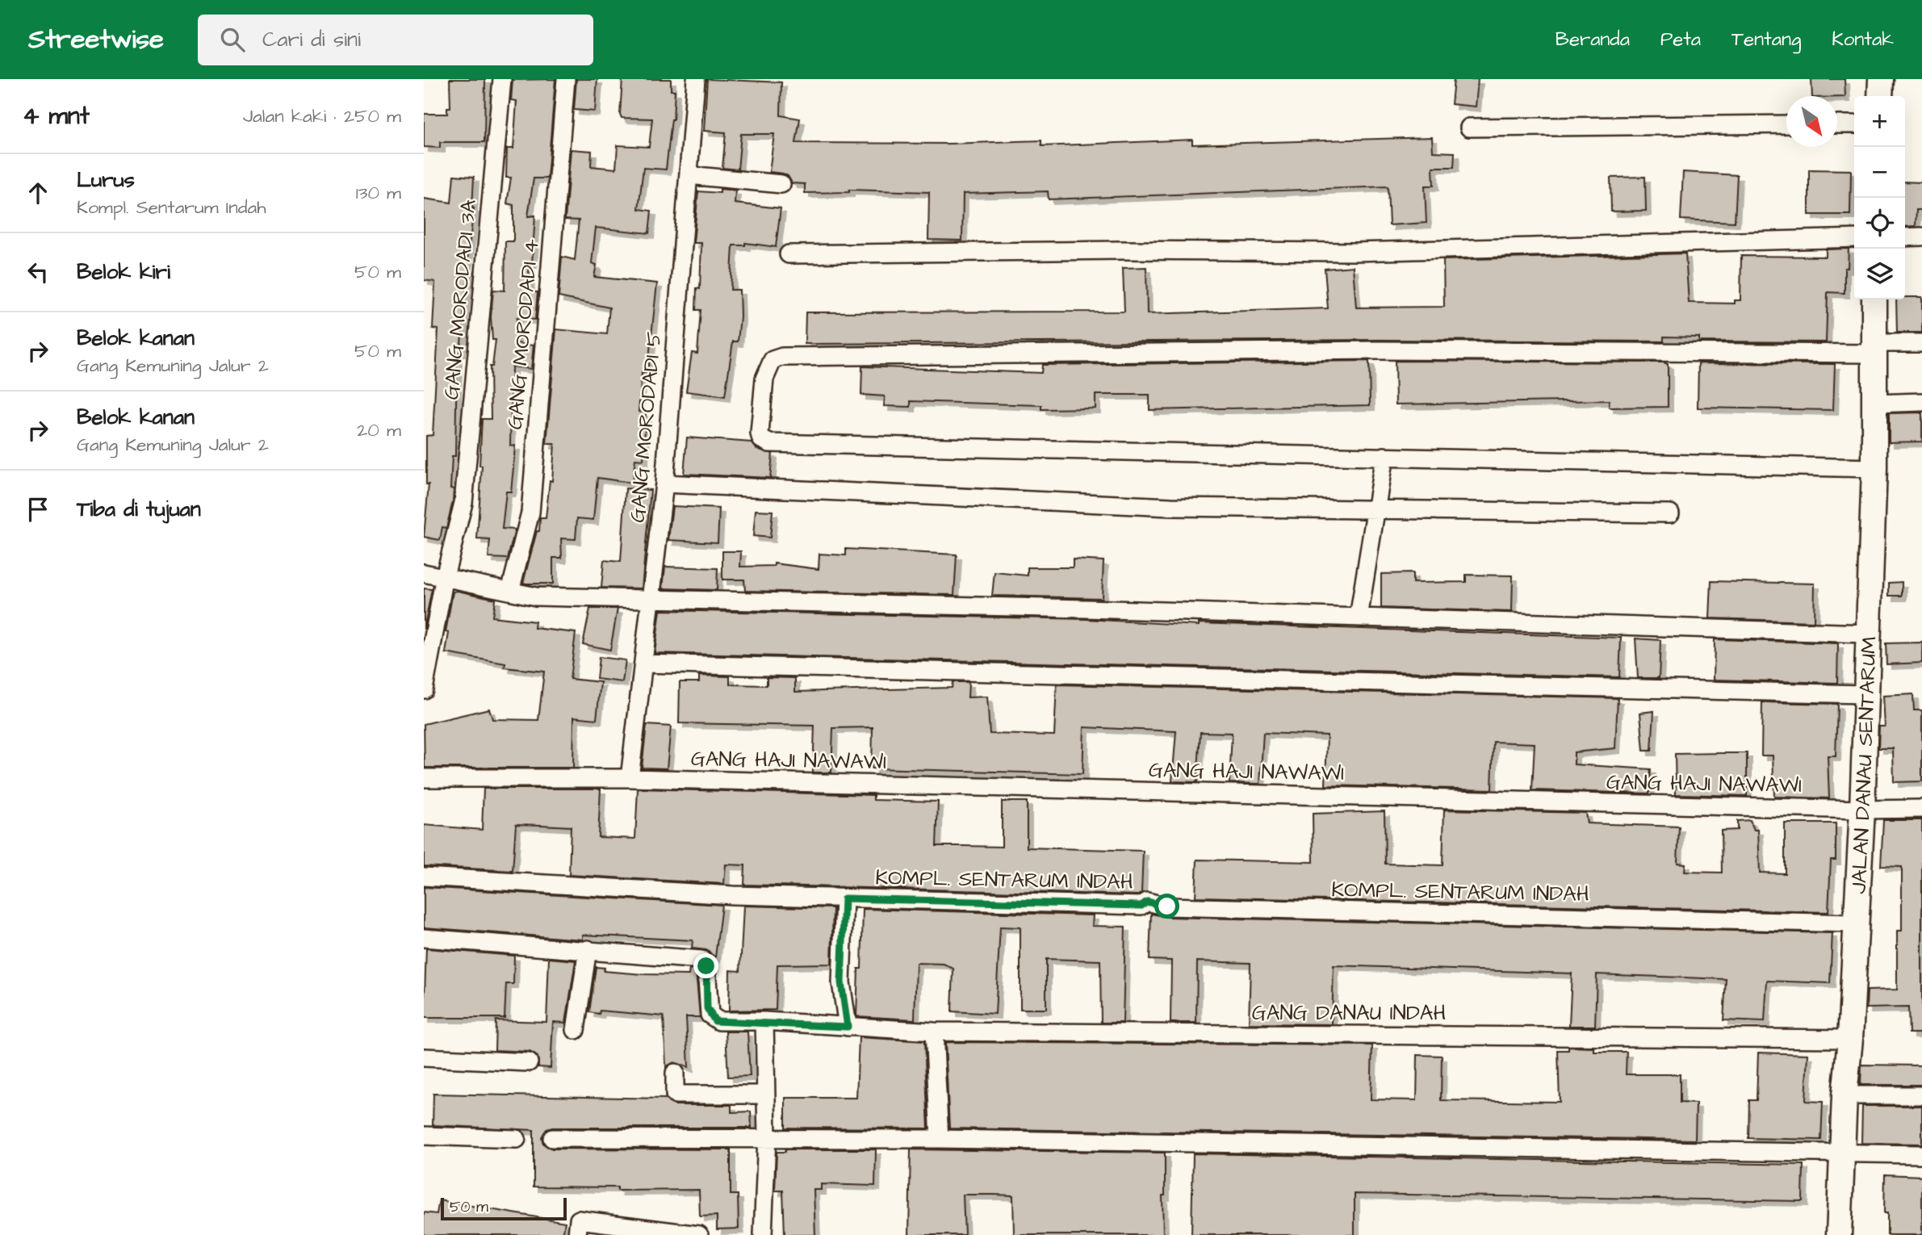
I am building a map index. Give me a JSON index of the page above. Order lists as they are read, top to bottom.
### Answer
{
  "streets": {
    "street": [
      "GANG MORODADI 3A",
      "GANG MORODADI 4",
      "GANG MORODADI 5",
      "GANG HAJI NAWAWI",
      "JALAN DANAU SENTARUM",
      "KOMPL. SENTARUM INDAH",
      "GANG DANAU INDAH"
    ]
  },
  "crossings": [
    ["GANG MORODADI 5", "GANG HAJI NAWAWI"],
    ["GANG HAJI NAWAWI", "JALAN DANAU SENTARUM"],
    ["JALAN DANAU SENTARUM", "KOMPL. SENTARUM INDAH"],
    ["JALAN DANAU SENTARUM", "GANG DANAU INDAH"]
  ],
  "scale_bar": "50 m",
  "north": "bottom right",
  "page": {
    "header": "Streetwise",
    "search": "Cari di sini",
    "nav": [
      "Beranda",
      "Peta",
      "Tentang",
      "Kontak"
    ],
    "heading": ["4 mnt", "Jalan kaki · 250 m"],
    "map_buttons": ["+", "−"],
    "list": [
      ["Lurus", "Kompl. Sentarum Indah", "130 m"],
      ["Belok kiri", "50 m"],
      ["Belok kanan", "Gang Kemuning Jalur 2", "50 m"],
      ["Belok kanan", "Gang Kemuning Jalur 2", "20 m"],
      "Tiba di tujuan"
    ],
    "scale": "50 m"
  }
}
